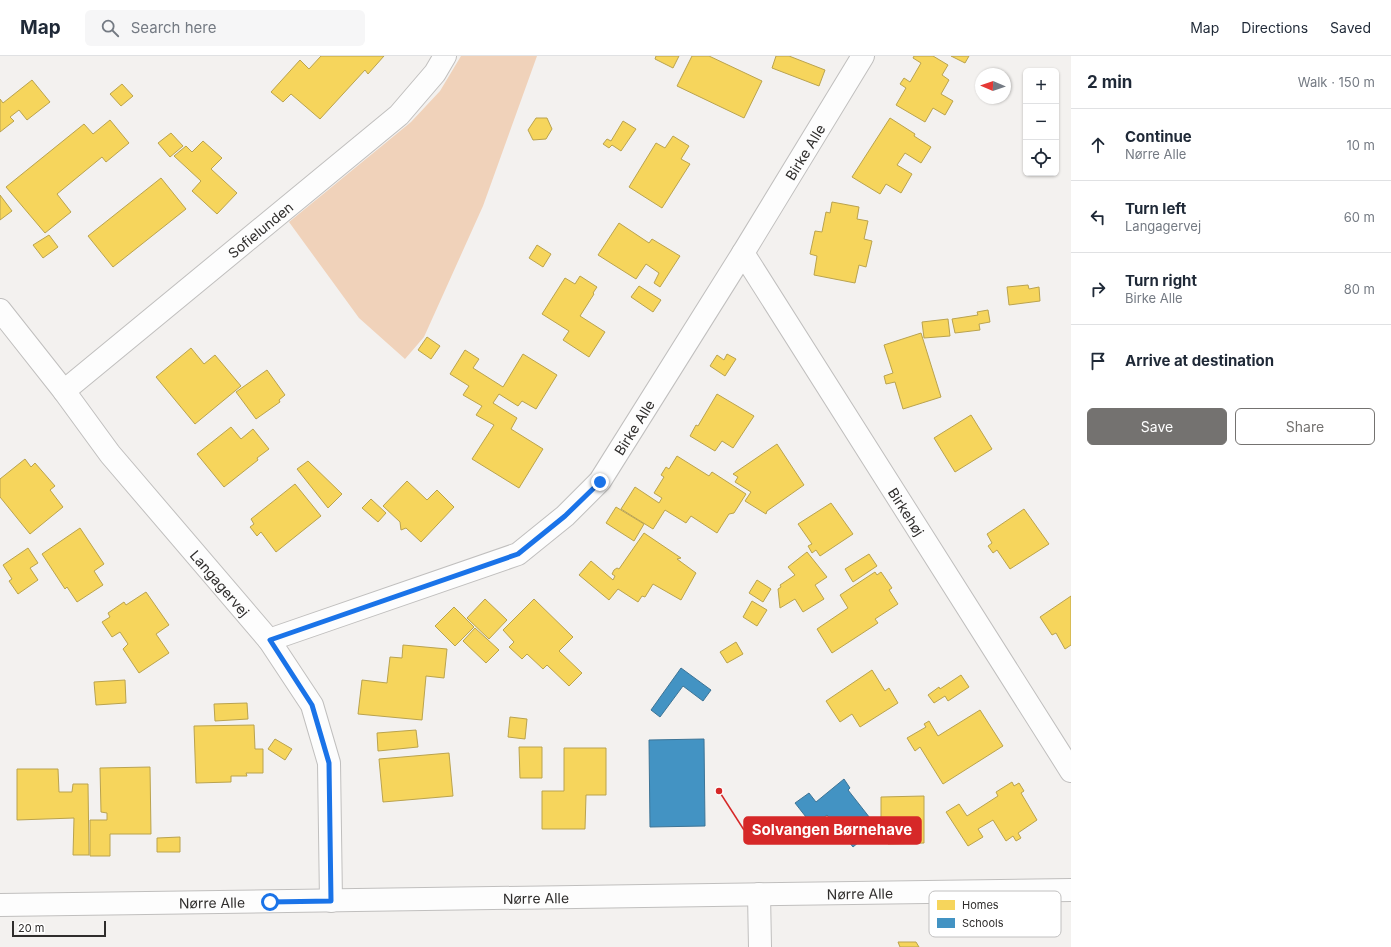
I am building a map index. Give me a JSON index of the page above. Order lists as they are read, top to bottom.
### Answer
{
  "streets": {
    "street": [
      "Birke Alle",
      "Sofielunden",
      "Birkehøj",
      "Langagervej",
      "Nørre Alle"
    ]
  },
  "crossings": [
    ["Birke Alle", "Birkehøj"],
    ["Birke Alle", "Langagervej"],
    ["Sofielunden", "Langagervej"],
    ["Langagervej", "Nørre Alle"]
  ],
  "places": ["Solvangen Børnehave"],
  "legend": ["Homes", "Schools"],
  "scale_bar": "20 m",
  "north": "left",
  "page": {
    "header": "Map",
    "search": "Search here",
    "nav": ["Map", "Directions", "Saved"],
    "heading": ["2 min", "Walk · 150 m"],
    "map_buttons": ["+", "−"],
    "list": [
      ["Continue", "Nørre Alle", "10 m"],
      ["Turn left", "Langagervej", "60 m"],
      ["Turn right", "Birke Alle", "80 m"],
      "Arrive at destination"
    ],
    "buttons": ["Save", "Share"],
    "scale": "20 m"
  }
}
